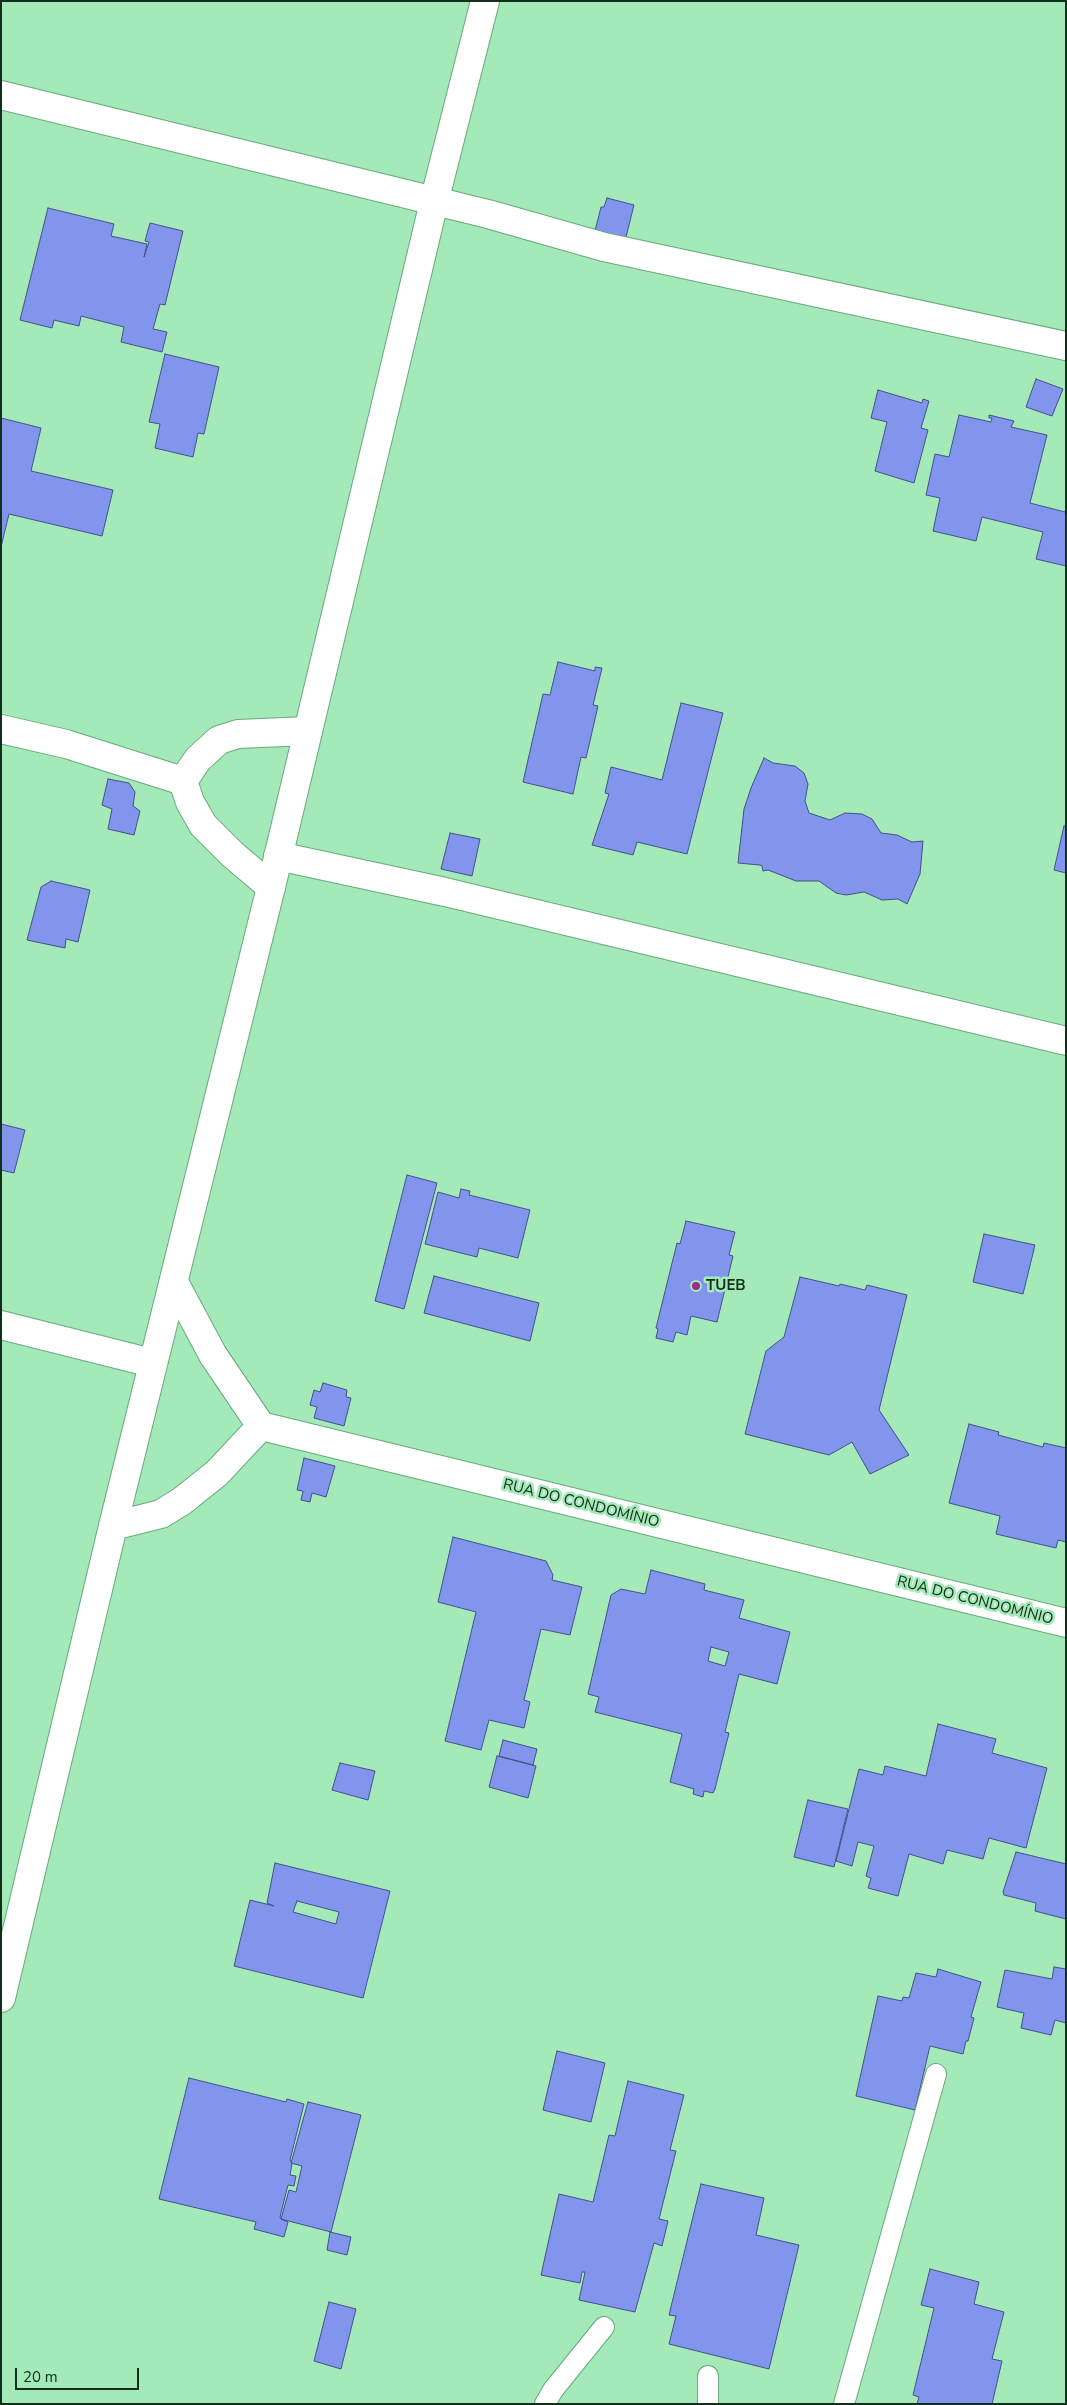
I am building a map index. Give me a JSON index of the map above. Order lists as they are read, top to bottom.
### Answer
{
  "streets": {
    "street": ["RUA DO CONDOMÍNIO"]
  },
  "places": ["TUEB"],
  "scale_bar": "20 m"
}
